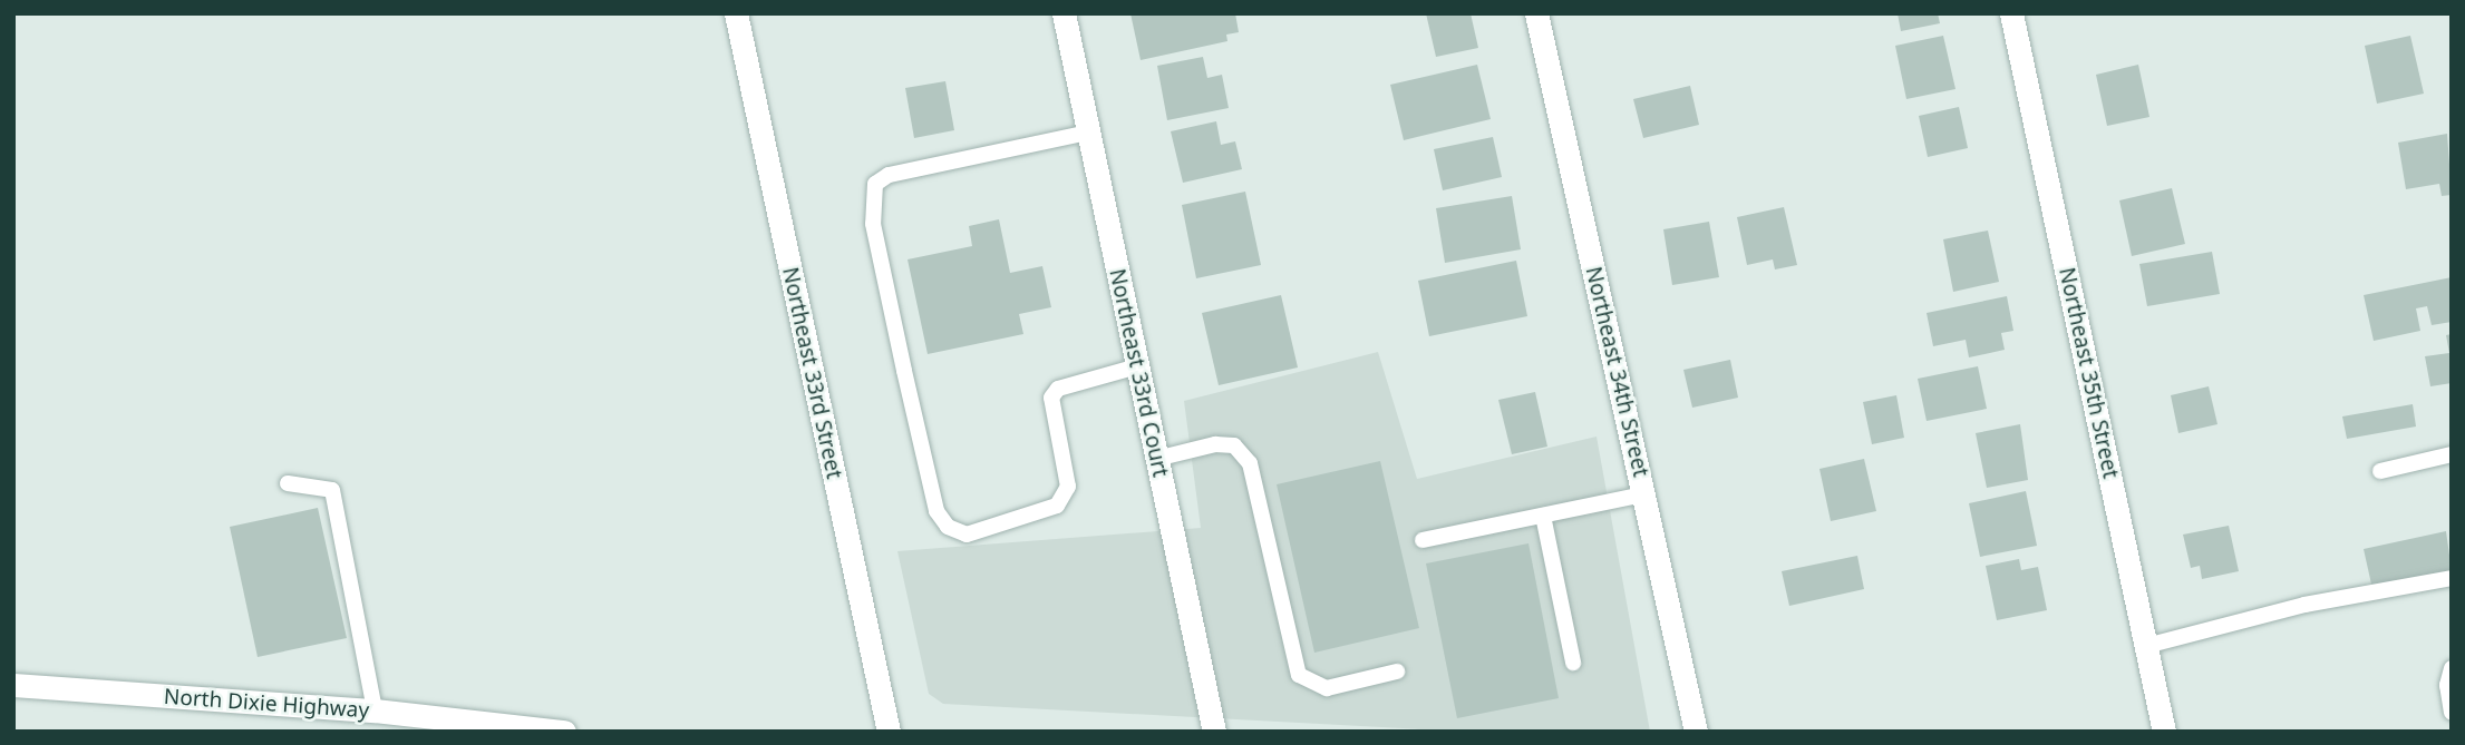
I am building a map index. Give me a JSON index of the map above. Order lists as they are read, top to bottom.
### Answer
{
  "streets": {
    "street": [
      "Northeast 34th Street",
      "Northeast 33rd Street",
      "Northeast 33rd Court",
      "Northeast 35th Street",
      "North Dixie Highway"
    ]
  }
}
